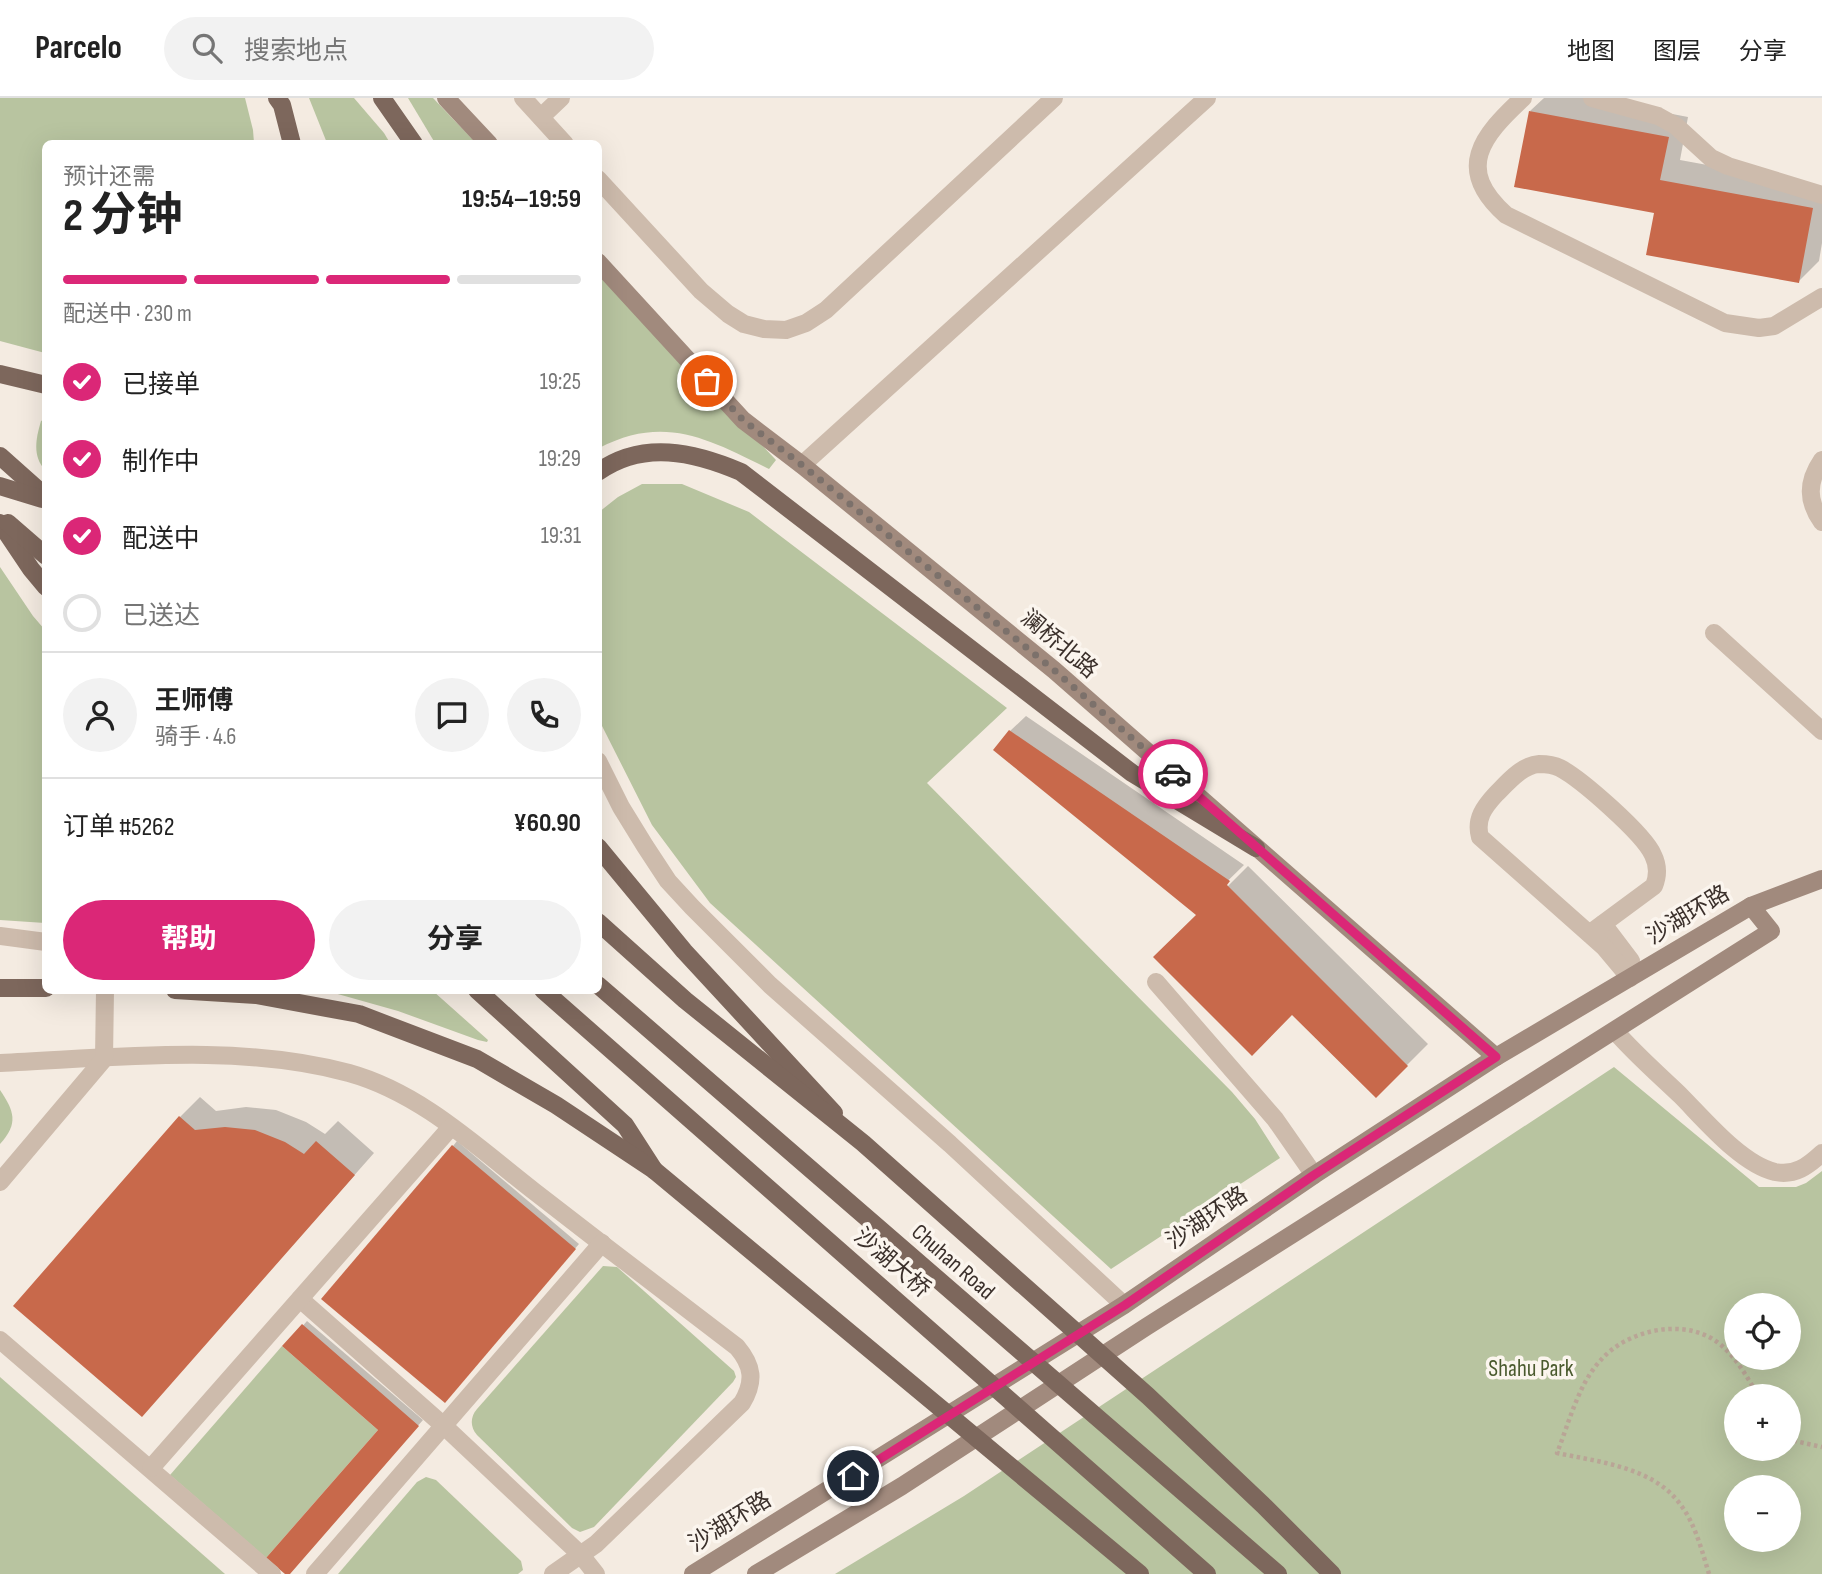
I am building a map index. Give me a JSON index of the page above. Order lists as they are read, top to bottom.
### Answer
{
  "streets": {
    "main road": ["Chuhan Road", "沙湖大桥"],
    "street": ["澜桥北路", "沙湖环路"]
  },
  "crossings": [
    ["澜桥北路", "沙湖环路"]
  ],
  "parks": ["Shahu Park"],
  "page": {
    "header": "Parcelo",
    "search": "搜索地点",
    "nav": ["地图", "图层", "分享"],
    "heading": ["2 分钟", "预计还需", "19:54–19:59"],
    "panel": [
      "王师傅",
      "骑手 · 4.6",
      "订单 #5262",
      "¥60.90"
    ],
    "bar": "配送中 · 230 m",
    "list": [
      ["已接单", "19:25"],
      ["制作中", "19:29"],
      ["配送中", "19:31"],
      "已送达"
    ],
    "buttons": ["帮助", "分享"],
    "map_buttons": ["+", "−"]
  }
}
